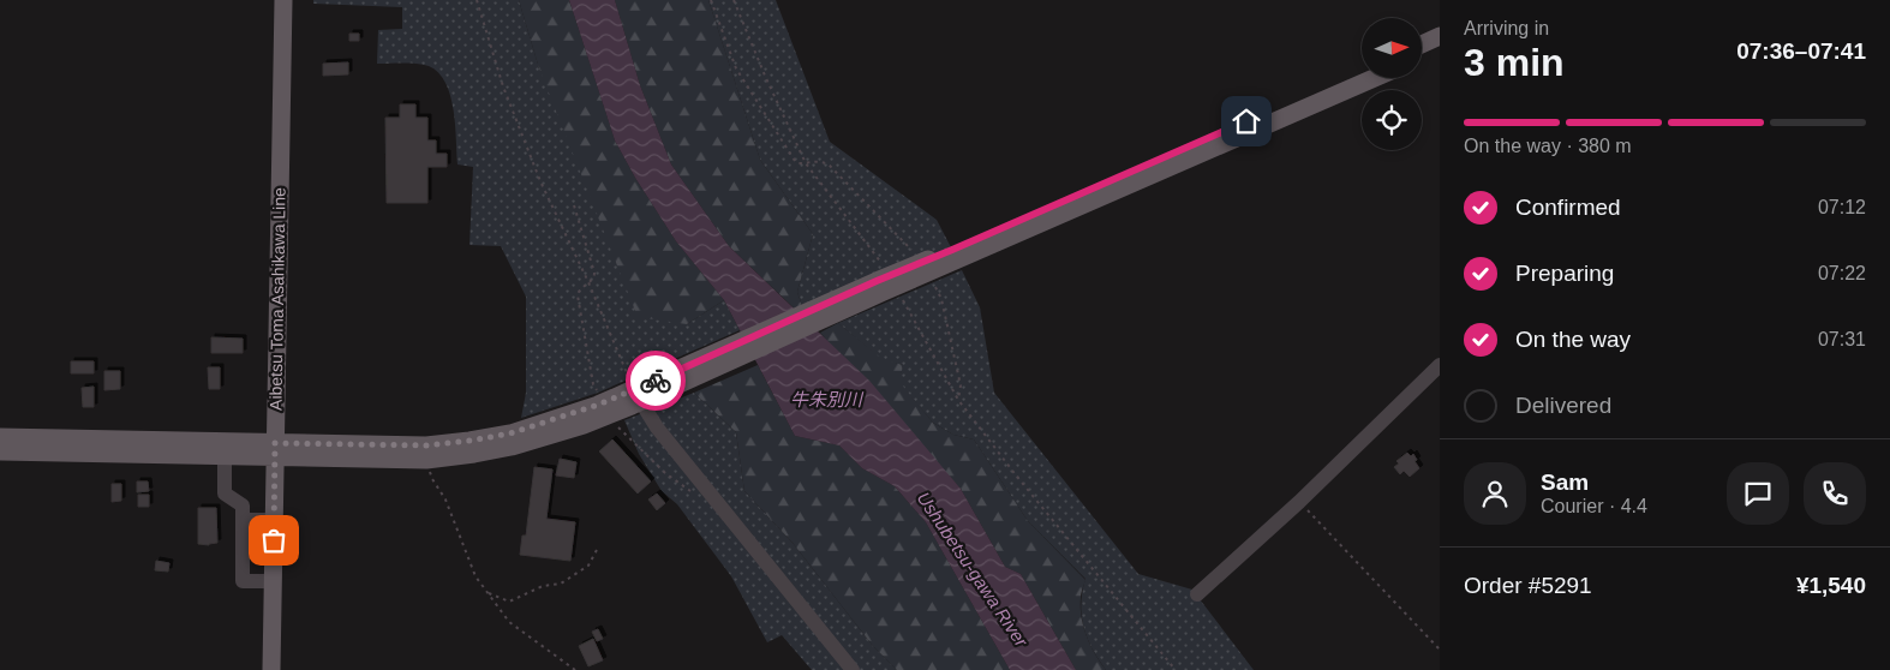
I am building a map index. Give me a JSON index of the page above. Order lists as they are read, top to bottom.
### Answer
{
  "streets": {
    "main road": ["Aibetsu Toma Asahikawa Line"]
  },
  "water": ["牛朱別川", "Ushubetsu-gawa River"],
  "north": "right",
  "page": {
    "heading": ["3 min", "Arriving in", "07:36–07:41"],
    "panel": [
      "Sam",
      "Courier · 4.4",
      "Order #5291",
      "¥1,540"
    ],
    "bar": "On the way · 380 m",
    "list": [
      ["Confirmed", "07:12"],
      ["Preparing", "07:22"],
      ["On the way", "07:31"],
      "Delivered"
    ]
  }
}
